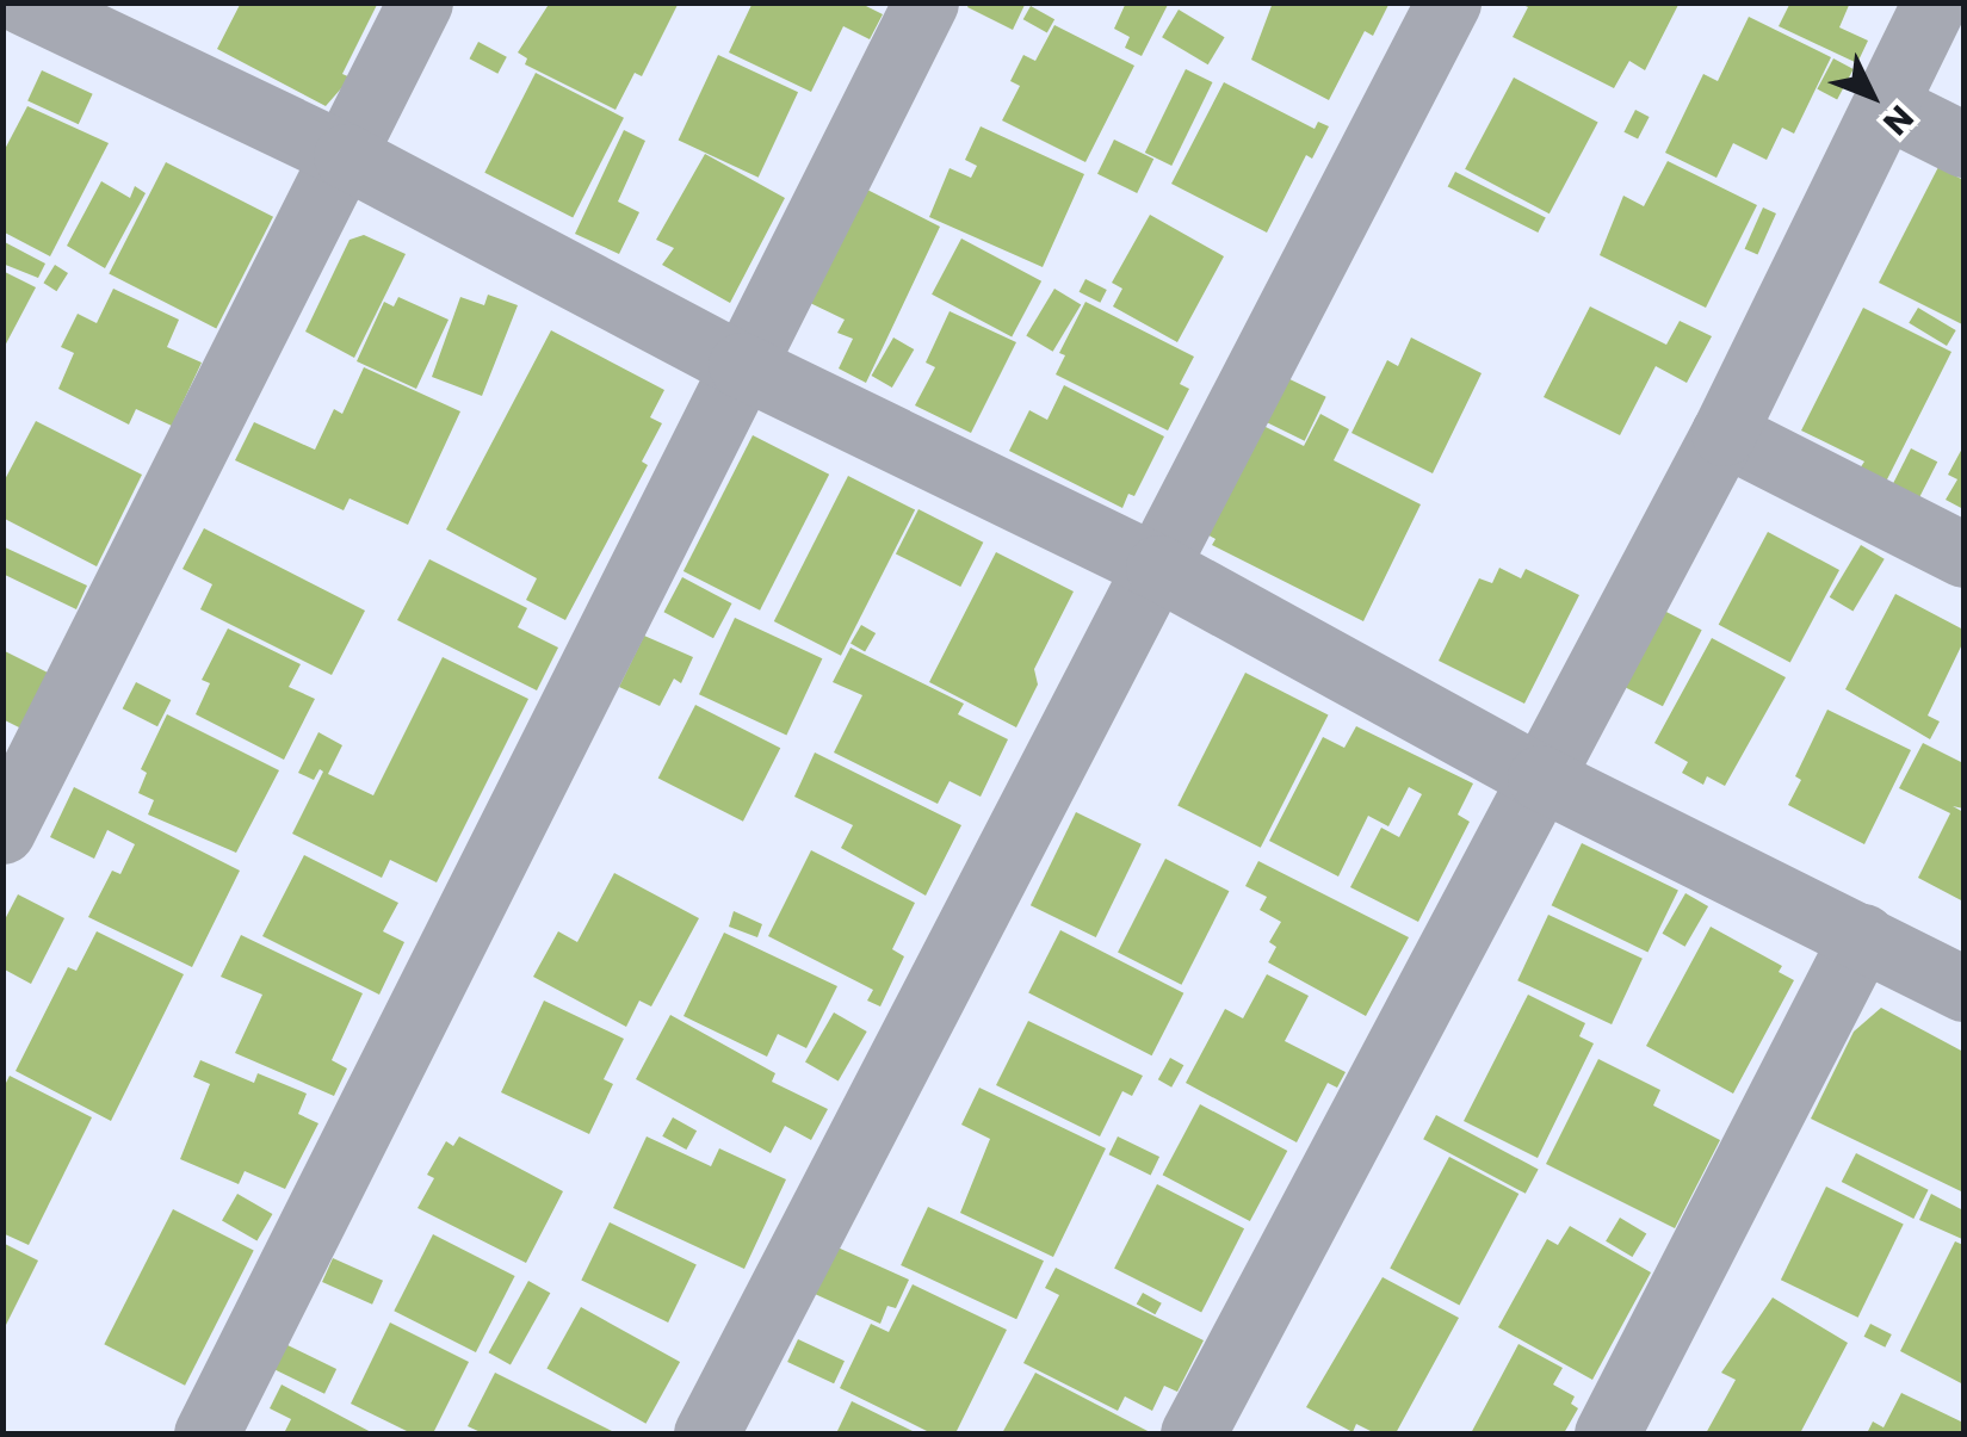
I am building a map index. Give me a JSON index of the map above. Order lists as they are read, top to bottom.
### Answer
{
  "north": "bottom right"
}
